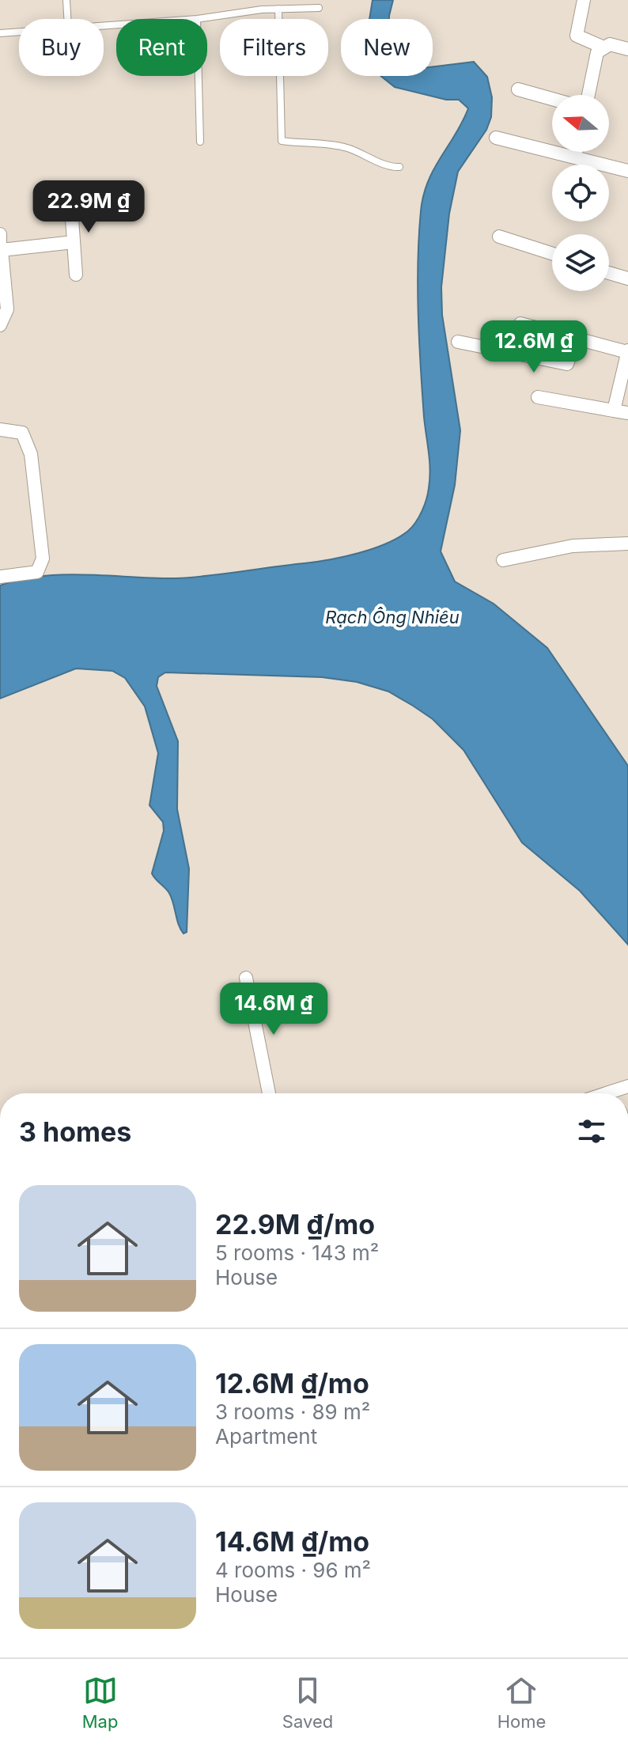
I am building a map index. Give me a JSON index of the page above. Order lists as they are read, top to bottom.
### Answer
{
  "water": ["Rạch Ông Nhiêu"],
  "north": "left",
  "page": {
    "chip": [
      "Buy",
      "Rent",
      "Filters",
      "New"
    ],
    "price": ["22.9M ₫", "12.6M ₫", "14.6M ₫"],
    "heading": "3 homes",
    "list": [
      {
        "name": "22.9M ₫/mo",
        "note": "5 rooms · 143 m² · House"
      },
      {
        "name": "12.6M ₫/mo",
        "note": "3 rooms · 89 m² · Apartment"
      },
      {
        "name": "14.6M ₫/mo",
        "note": "4 rooms · 96 m² · House"
      }
    ],
    "tabs": ["Map", "Saved", "Home"]
  }
}
